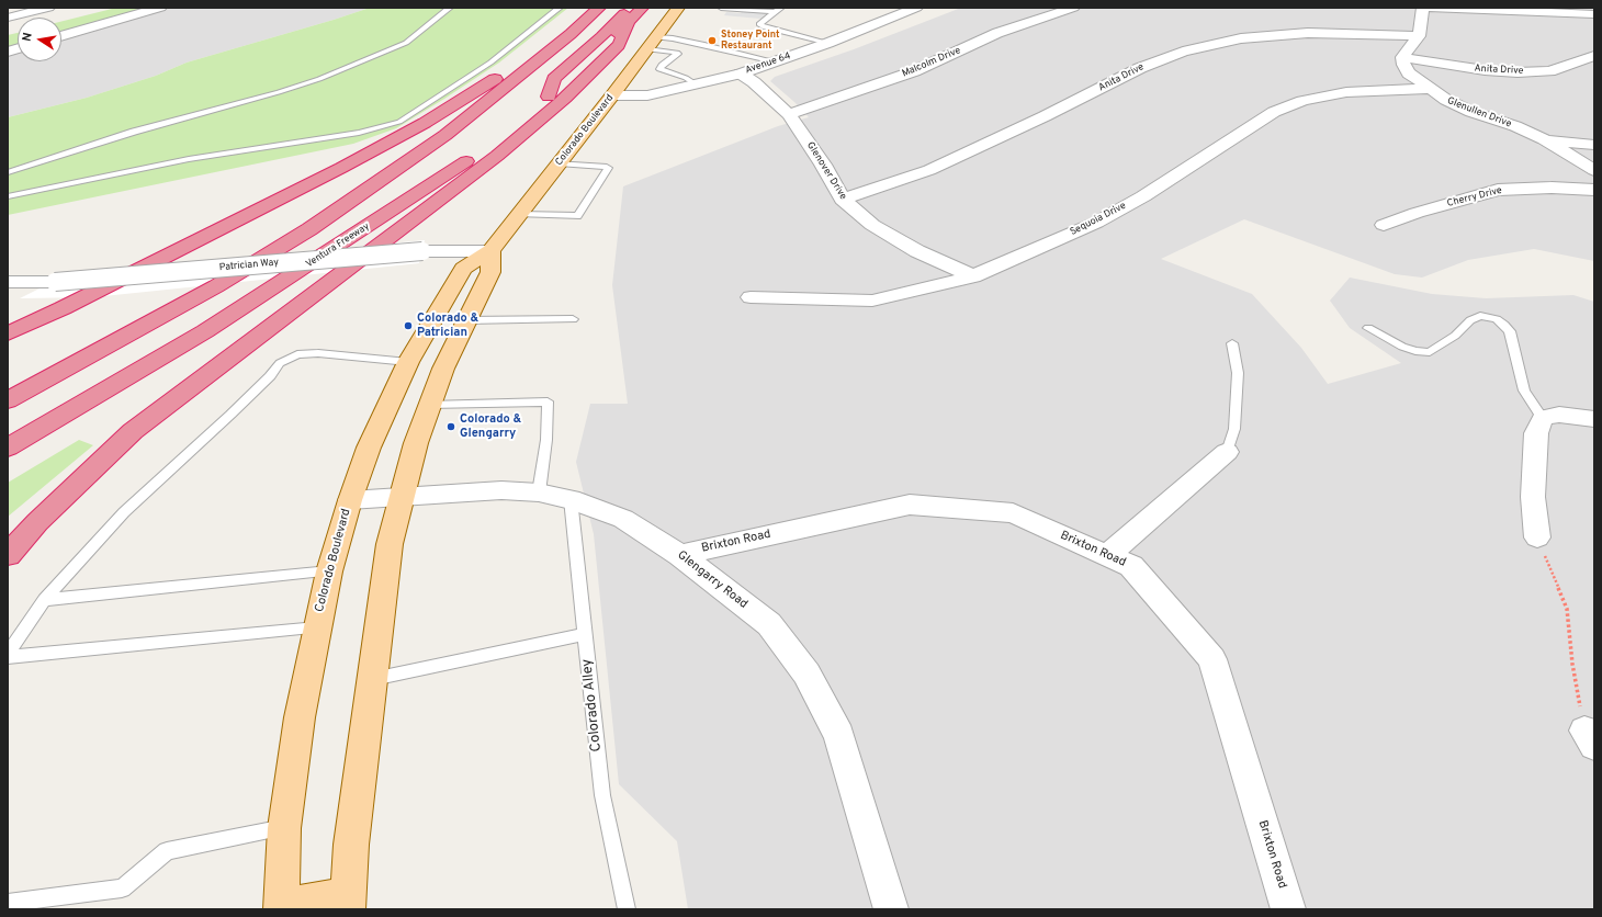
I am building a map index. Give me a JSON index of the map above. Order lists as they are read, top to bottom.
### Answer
{
  "streets": {
    "highway": ["Ventura Freeway"],
    "main road": ["Colorado Boulevard"],
    "street": [
      "Malcolm Drive",
      "Avenue 64",
      "Anita Drive",
      "Glenullen Drive",
      "Glenover Drive",
      "Cherry Drive",
      "Sequoia Drive",
      "Patrician Way",
      "Brixton Road",
      "Glengarry Road"
    ],
    "lane": ["Colorado Alley"]
  },
  "crossings": [
    ["Malcolm Drive", "Glenover Drive"],
    ["Avenue 64", "Colorado Boulevard"],
    ["Avenue 64", "Glenover Drive"],
    ["Anita Drive", "Glenullen Drive"],
    ["Anita Drive", "Glenover Drive"],
    ["Glenullen Drive", "Sequoia Drive"],
    ["Colorado Boulevard", "Patrician Way"],
    ["Colorado Boulevard", "Glengarry Road"],
    ["Glenover Drive", "Sequoia Drive"],
    ["Brixton Road", "Glengarry Road"],
    ["Glengarry Road", "Colorado Alley"]
  ],
  "places": ["Stoney Point Restaurant", "Colorado & Patrician", "Colorado & Glengarry"],
  "north": "left"
}
